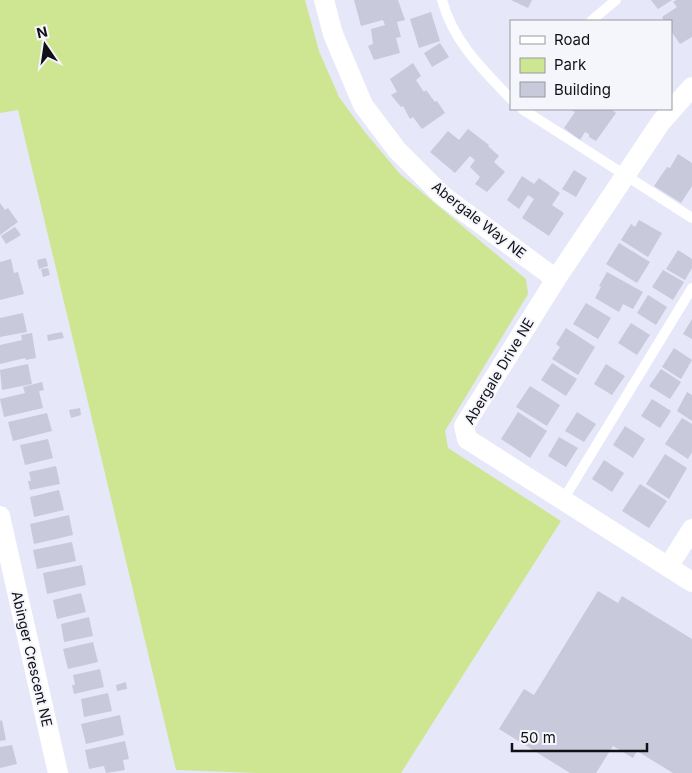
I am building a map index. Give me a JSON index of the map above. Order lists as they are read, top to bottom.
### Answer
{
  "streets": {
    "street": ["Abergale Way NE", "Abergale Drive NE", "Abinger Crescent NE"]
  },
  "crossings": [
    ["Abergale Way NE", "Abergale Drive NE"]
  ],
  "legend": ["Road", "Park", "Building"],
  "scale_bar": "50 m",
  "north": "top"
}
